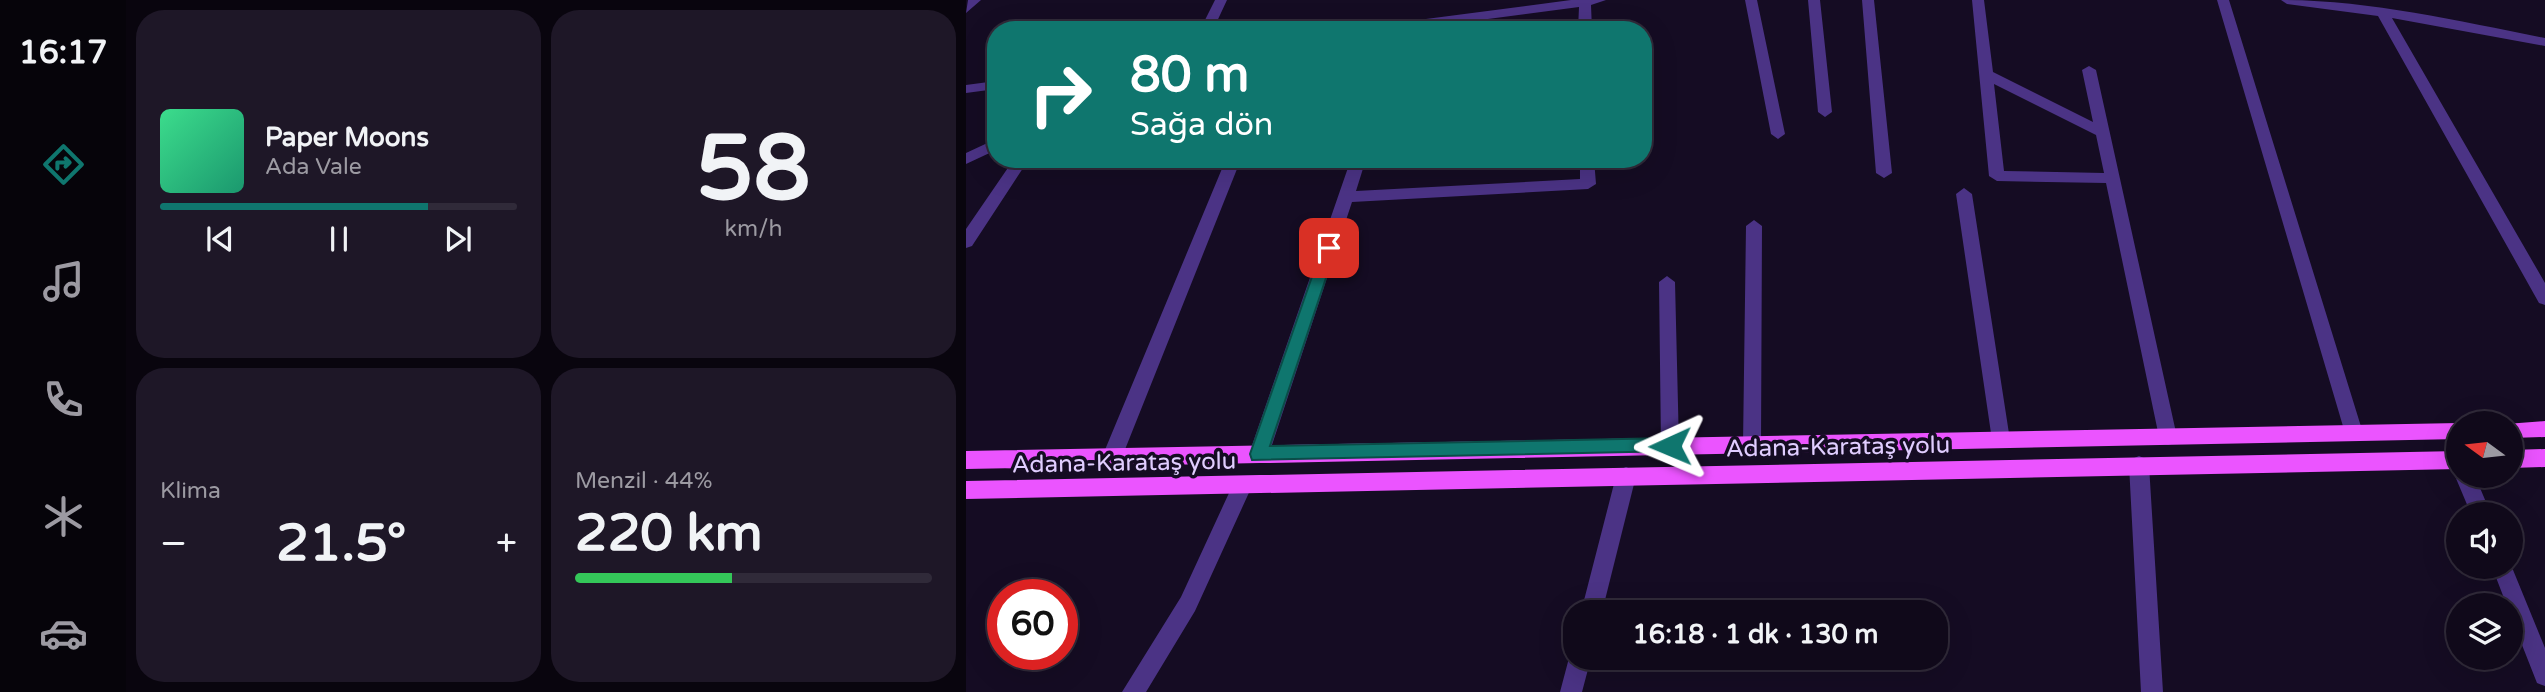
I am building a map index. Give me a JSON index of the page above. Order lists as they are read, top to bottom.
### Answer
{
  "streets": {
    "main road": ["Adana-Karataş yolu"]
  },
  "north": "left",
  "page": {
    "tabs": "16:17",
    "tile": [
      ["58", "km/h"],
      "Klima",
      ["Menzil · 44%", "220 km"]
    ],
    "turn": ["80 m", "Sağa dön"],
    "song": ["Paper Moons", "Ada Vale"],
    "heat": ["−", "21.5°", "+"],
    "limit": "60",
    "trip": "16:18 · 1 dk · 130 m"
  }
}
